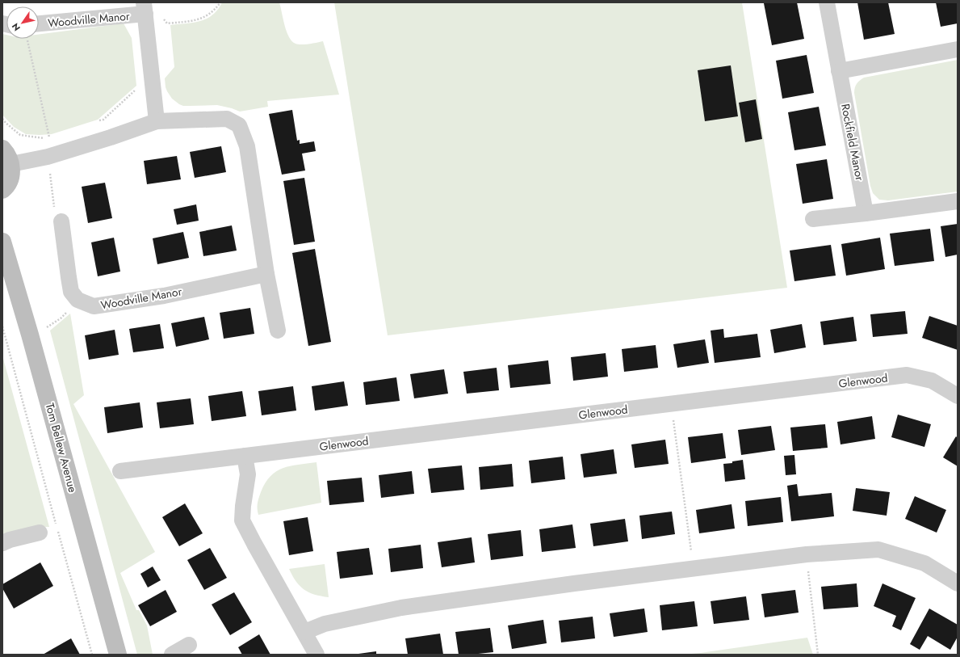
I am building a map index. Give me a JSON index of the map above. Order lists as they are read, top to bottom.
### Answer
{
  "streets": {
    "street": [
      "Woodville Manor",
      "Rockfield Manor",
      "Glenwood",
      "Tom Bellew Avenue"
    ]
  },
  "north": "bottom left"
}
